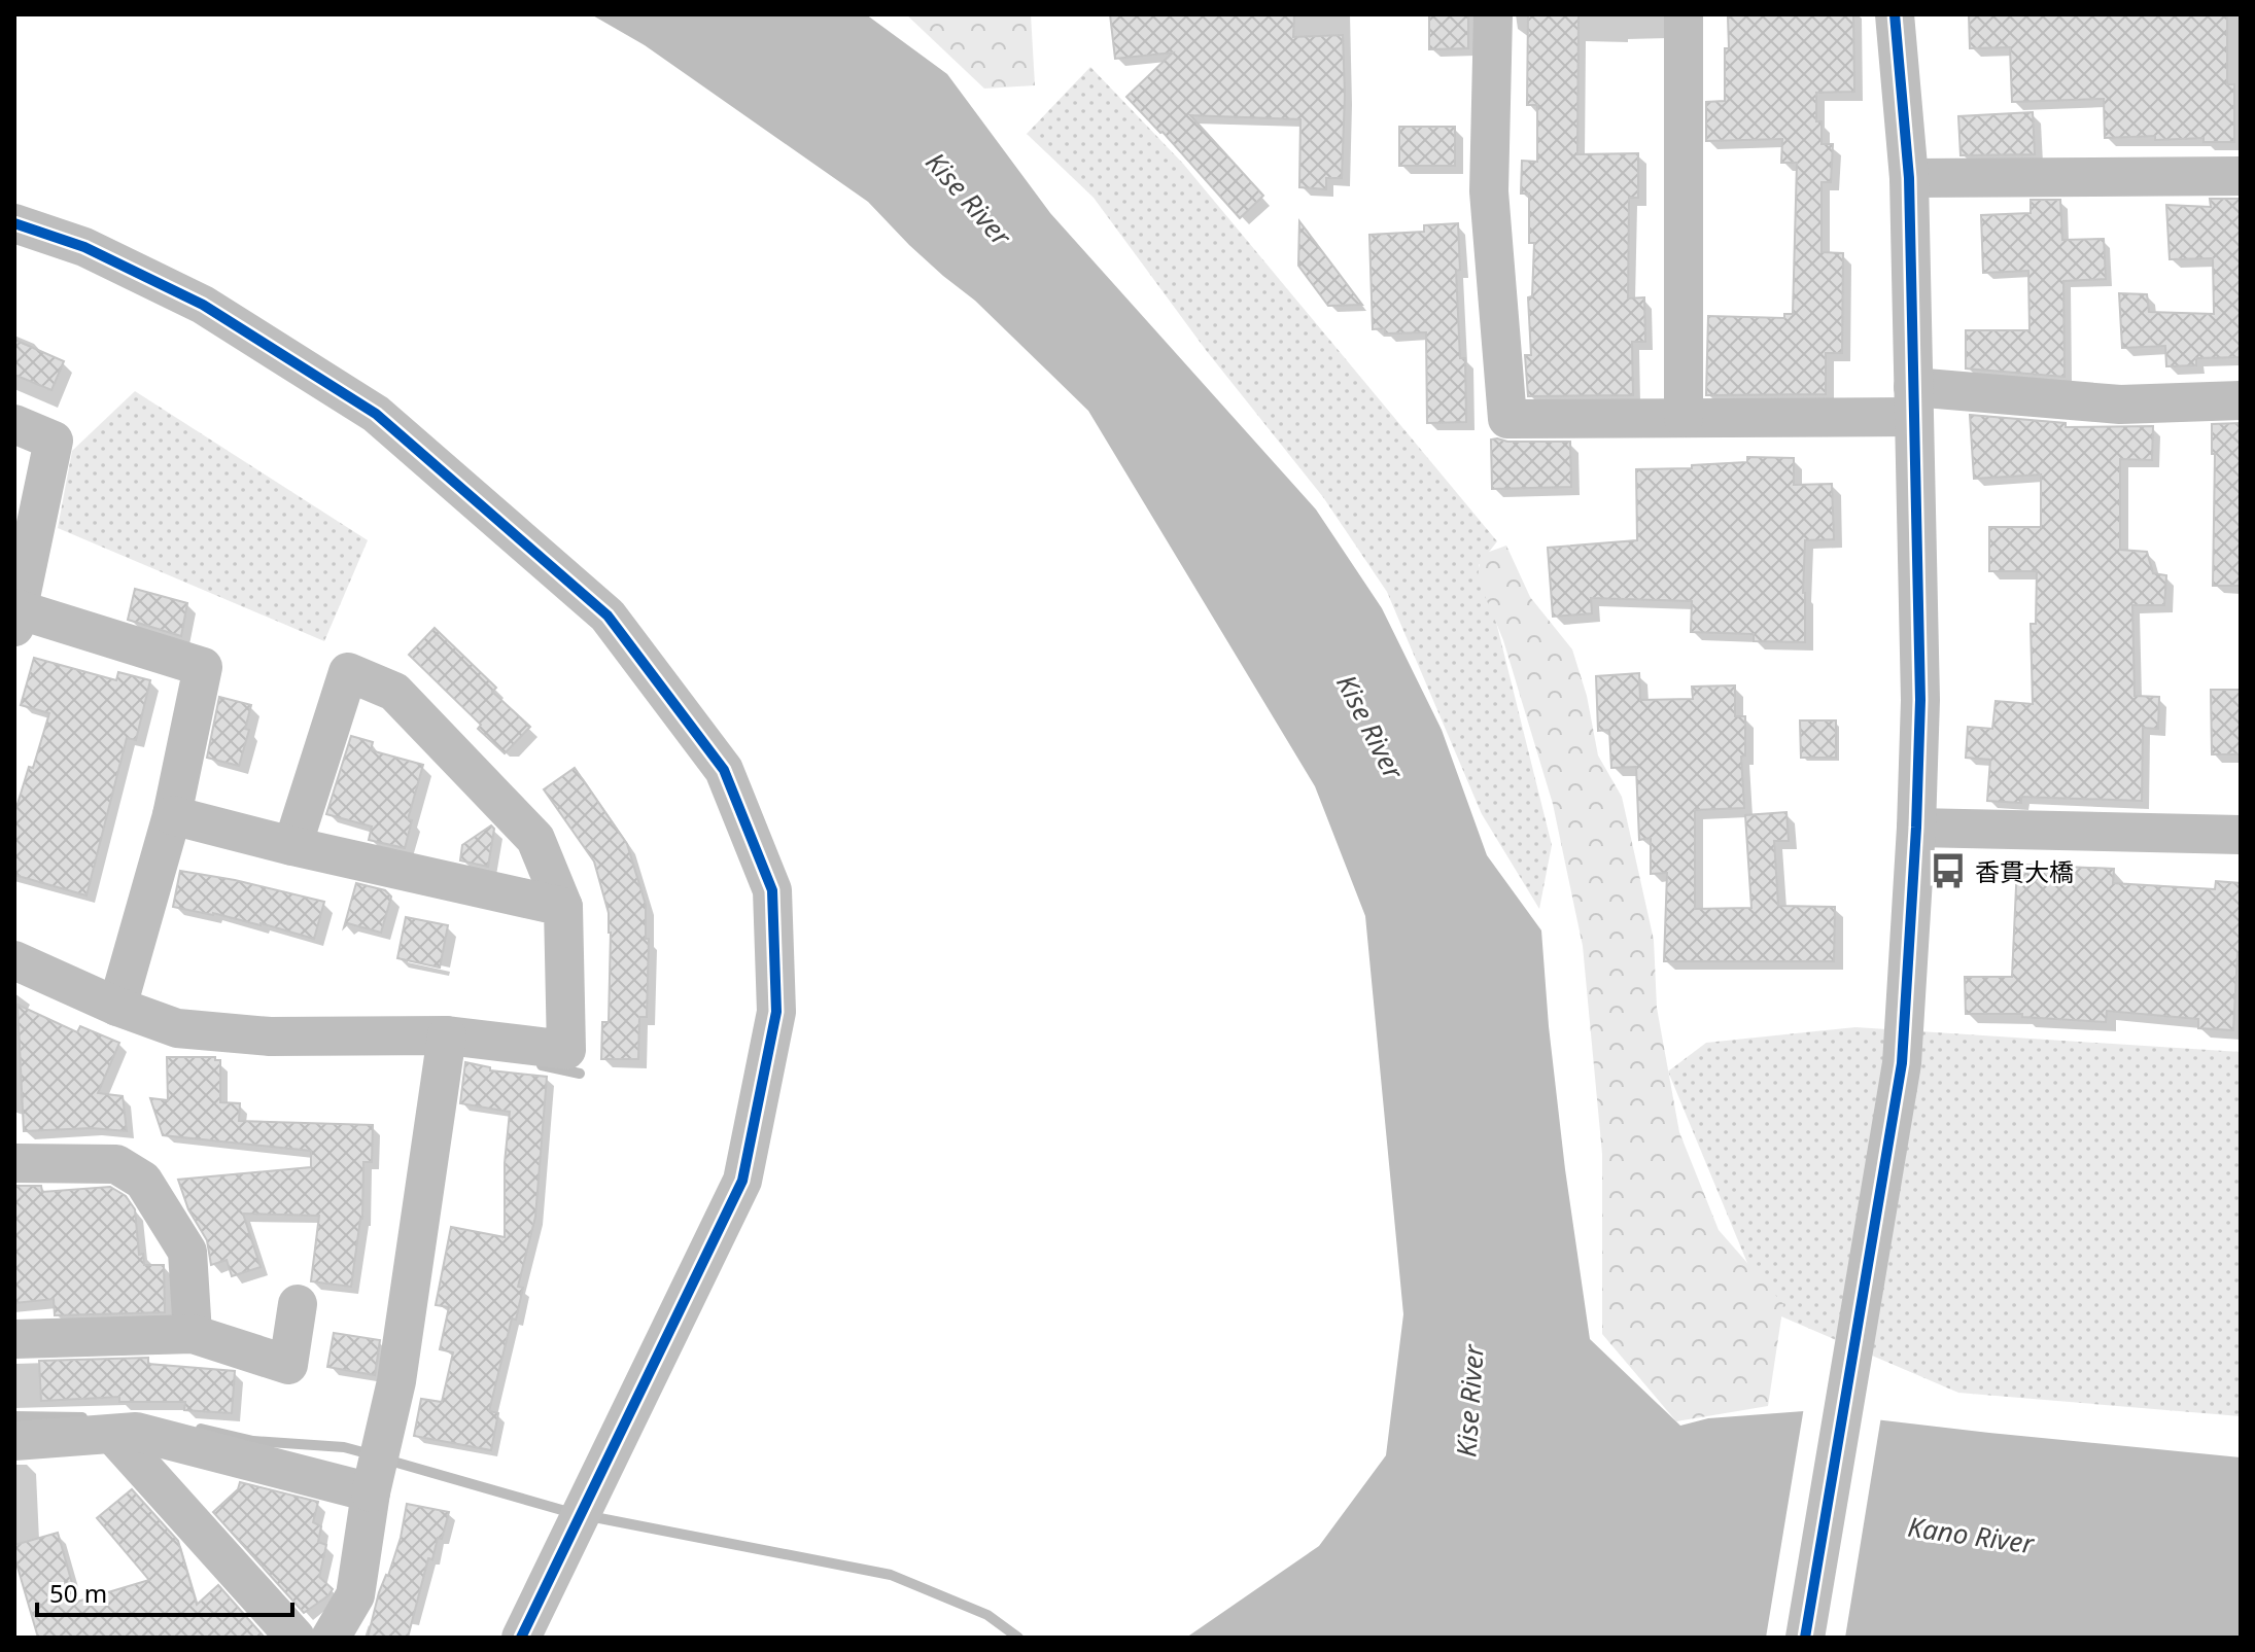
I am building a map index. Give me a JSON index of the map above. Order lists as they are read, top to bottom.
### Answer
{
  "water": ["Kise River", "Kano River"],
  "places": {
    "bus stop": ["香貫大橋"]
  },
  "scale_bar": "50 m"
}
